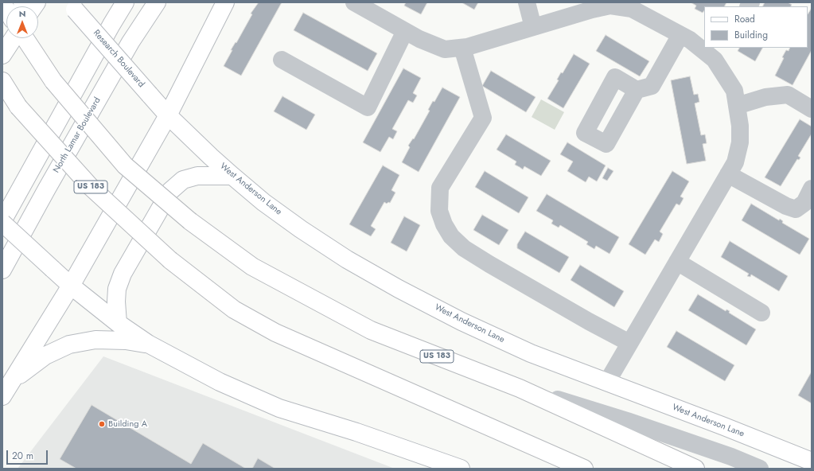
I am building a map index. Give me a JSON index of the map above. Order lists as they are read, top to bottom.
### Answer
{
  "streets": {
    "main road": [
      "Research Boulevard",
      "North Lamar Boulevard",
      "US 183",
      "West Anderson Lane"
    ]
  },
  "crossings": [
    ["Research Boulevard", "West Anderson Lane"]
  ],
  "places": ["Building A"],
  "legend": ["Road", "Building"],
  "scale_bar": "20 m",
  "north": "top"
}
